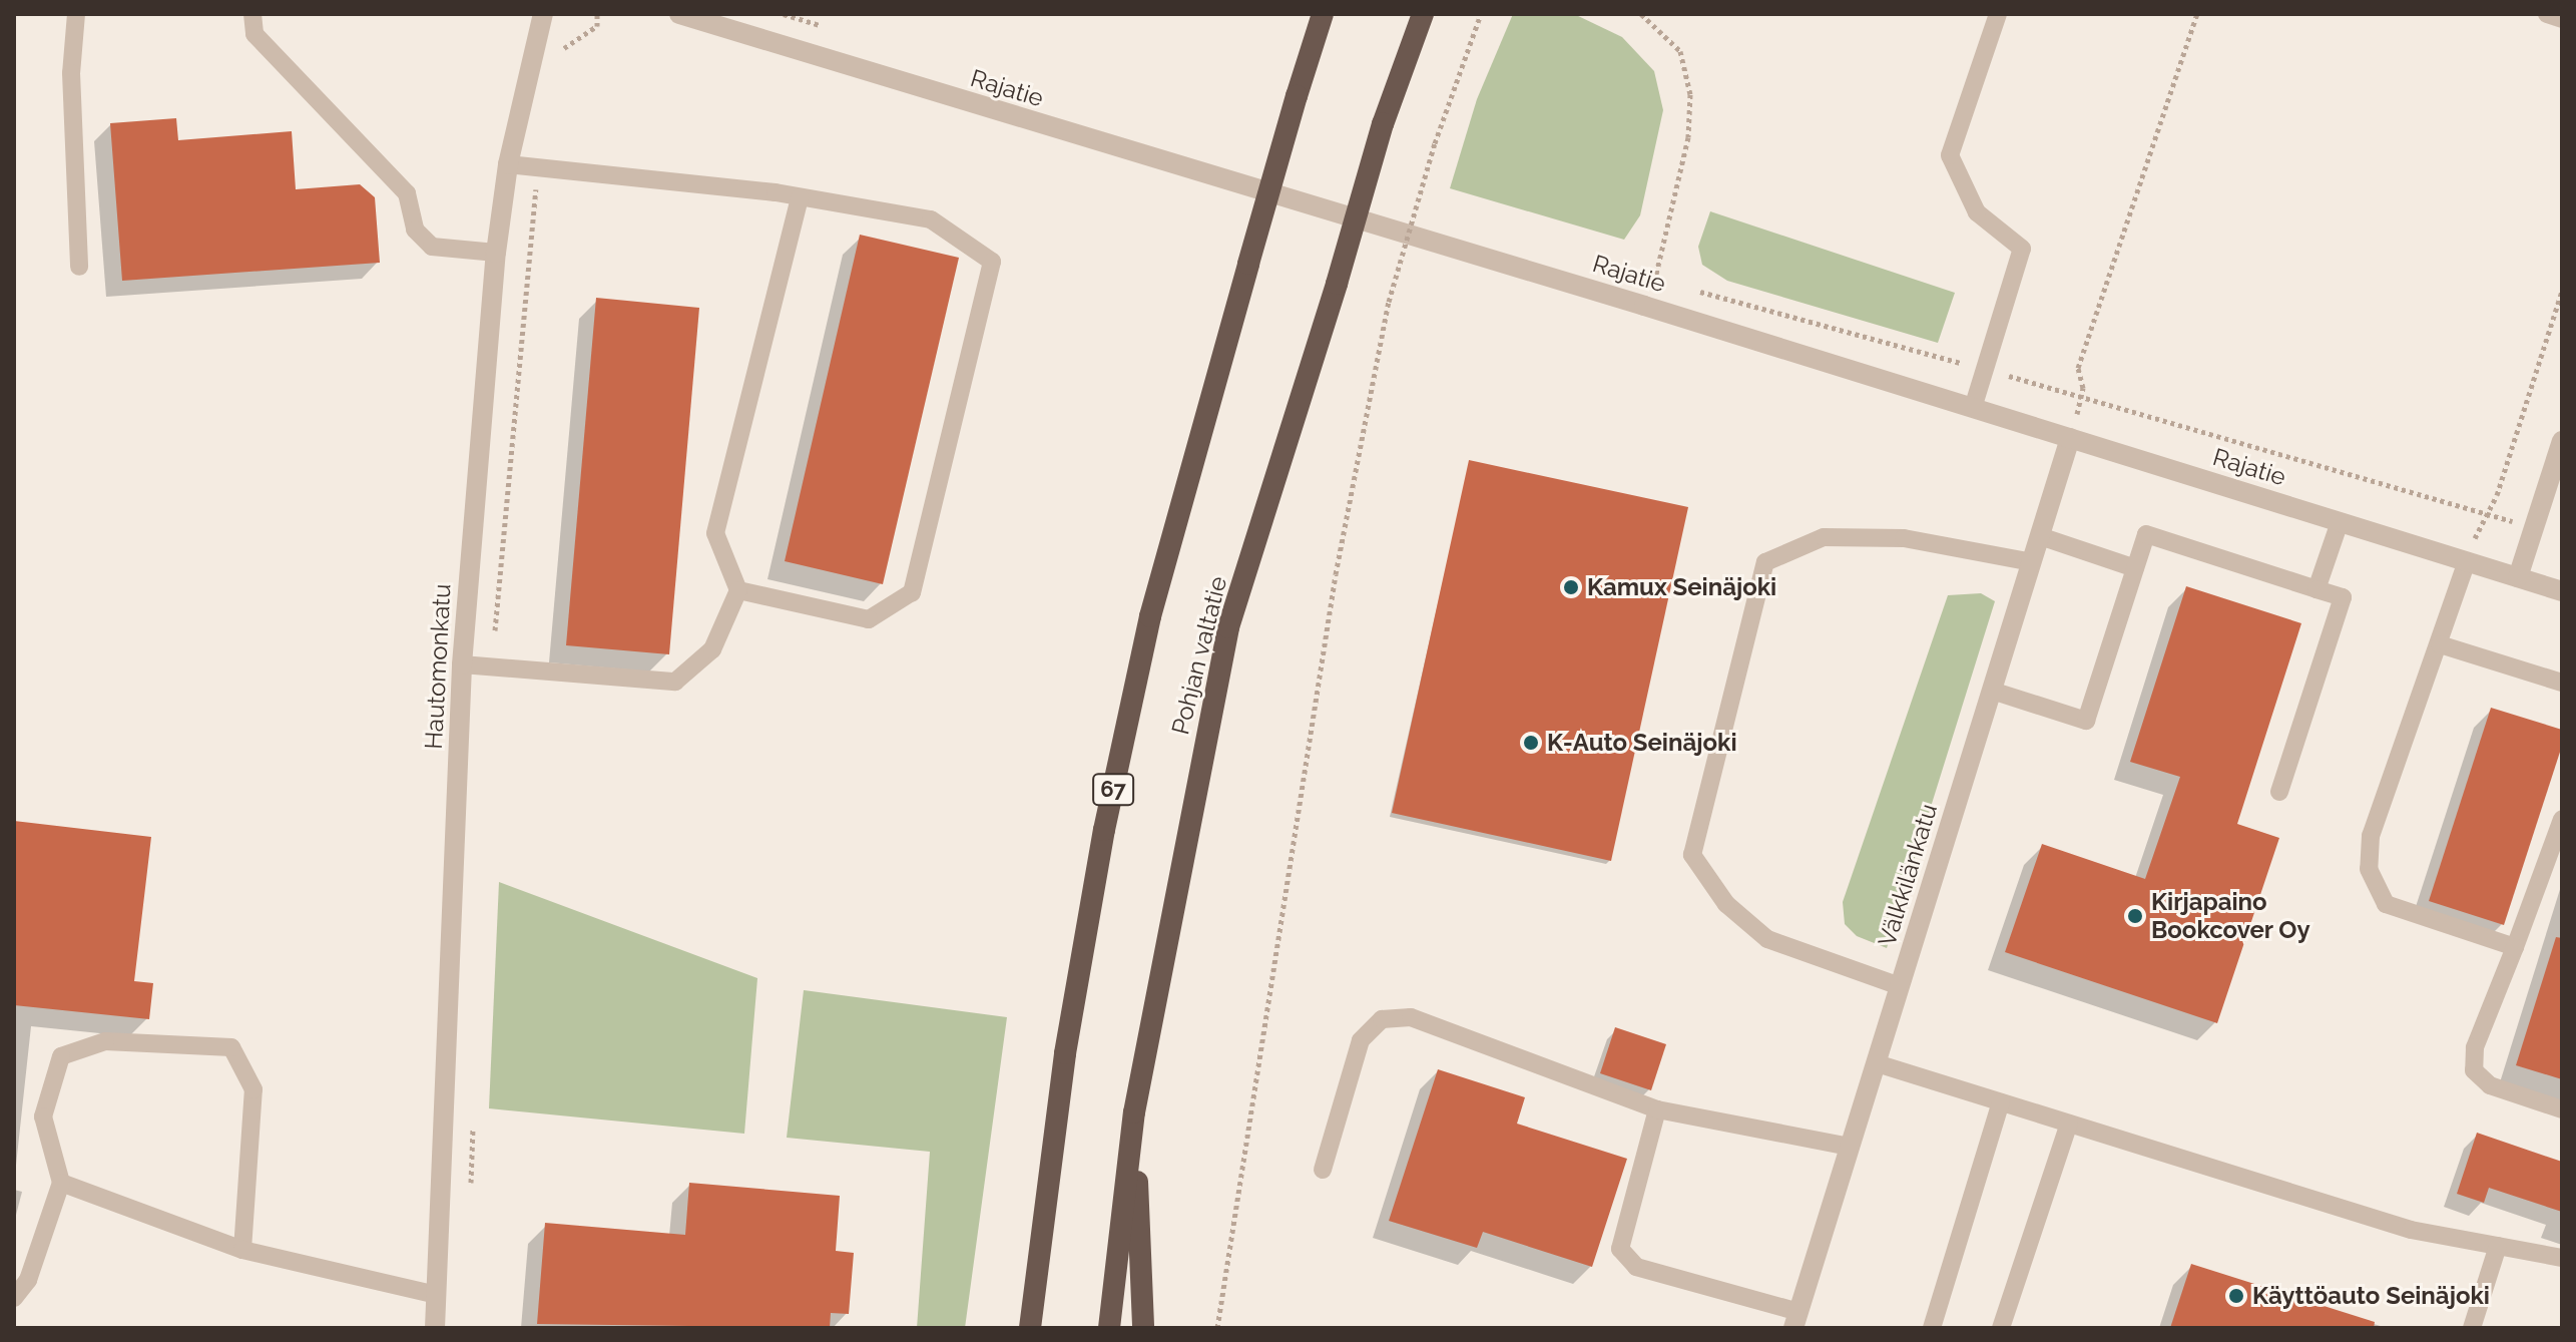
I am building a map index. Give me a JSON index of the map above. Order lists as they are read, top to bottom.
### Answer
{
  "streets": {
    "highway": ["Pohjan valtatie", "67"],
    "street": ["Rajatie", "Hautomonkatu", "Välkkilänkatu"]
  },
  "crossings": [
    ["Rajatie", "Välkkilänkatu"]
  ],
  "places": [
    "Kamux Seinäjoki",
    "K-Auto Seinäjoki",
    "Kirjapaino Bookcover Oy",
    "Käyttöauto Seinäjoki"
  ]
}
